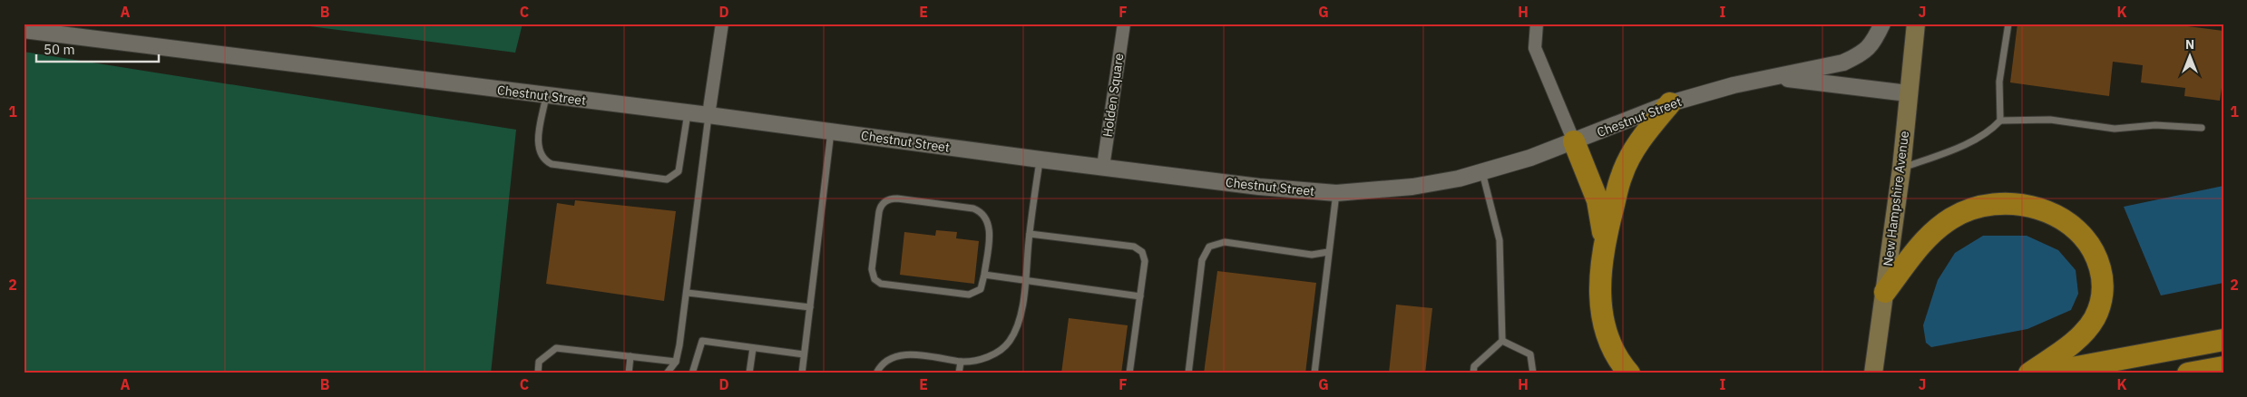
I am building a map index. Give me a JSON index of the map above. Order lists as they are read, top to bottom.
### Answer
{
  "streets": {
    "main road": ["New Hampshire Avenue"],
    "street": ["Chestnut Street", "Holden Square"]
  },
  "crossings": [
    ["Chestnut Street", "Holden Square"],
    ["Chestnut Street", "New Hampshire Avenue"]
  ],
  "scale_bar": "50 m",
  "north": "top",
  "grid": {
    "columns": [
      "A",
      "B",
      "C",
      "D",
      "E",
      "F",
      "G",
      "H",
      "I",
      "J",
      "K"
    ],
    "rows": ["1", "2"]
  }
}
